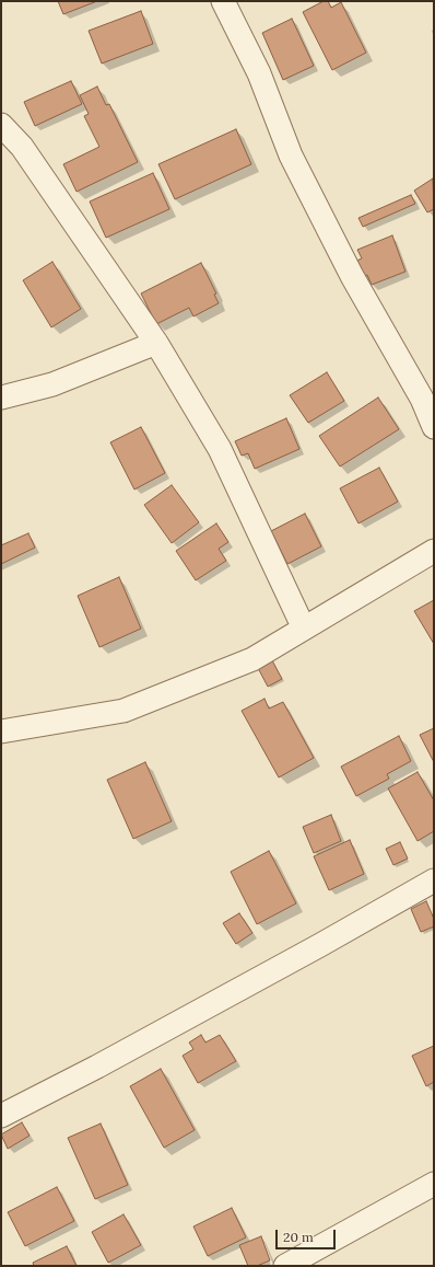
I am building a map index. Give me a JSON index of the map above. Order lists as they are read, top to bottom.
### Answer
{
  "scale_bar": "20 m"
}
